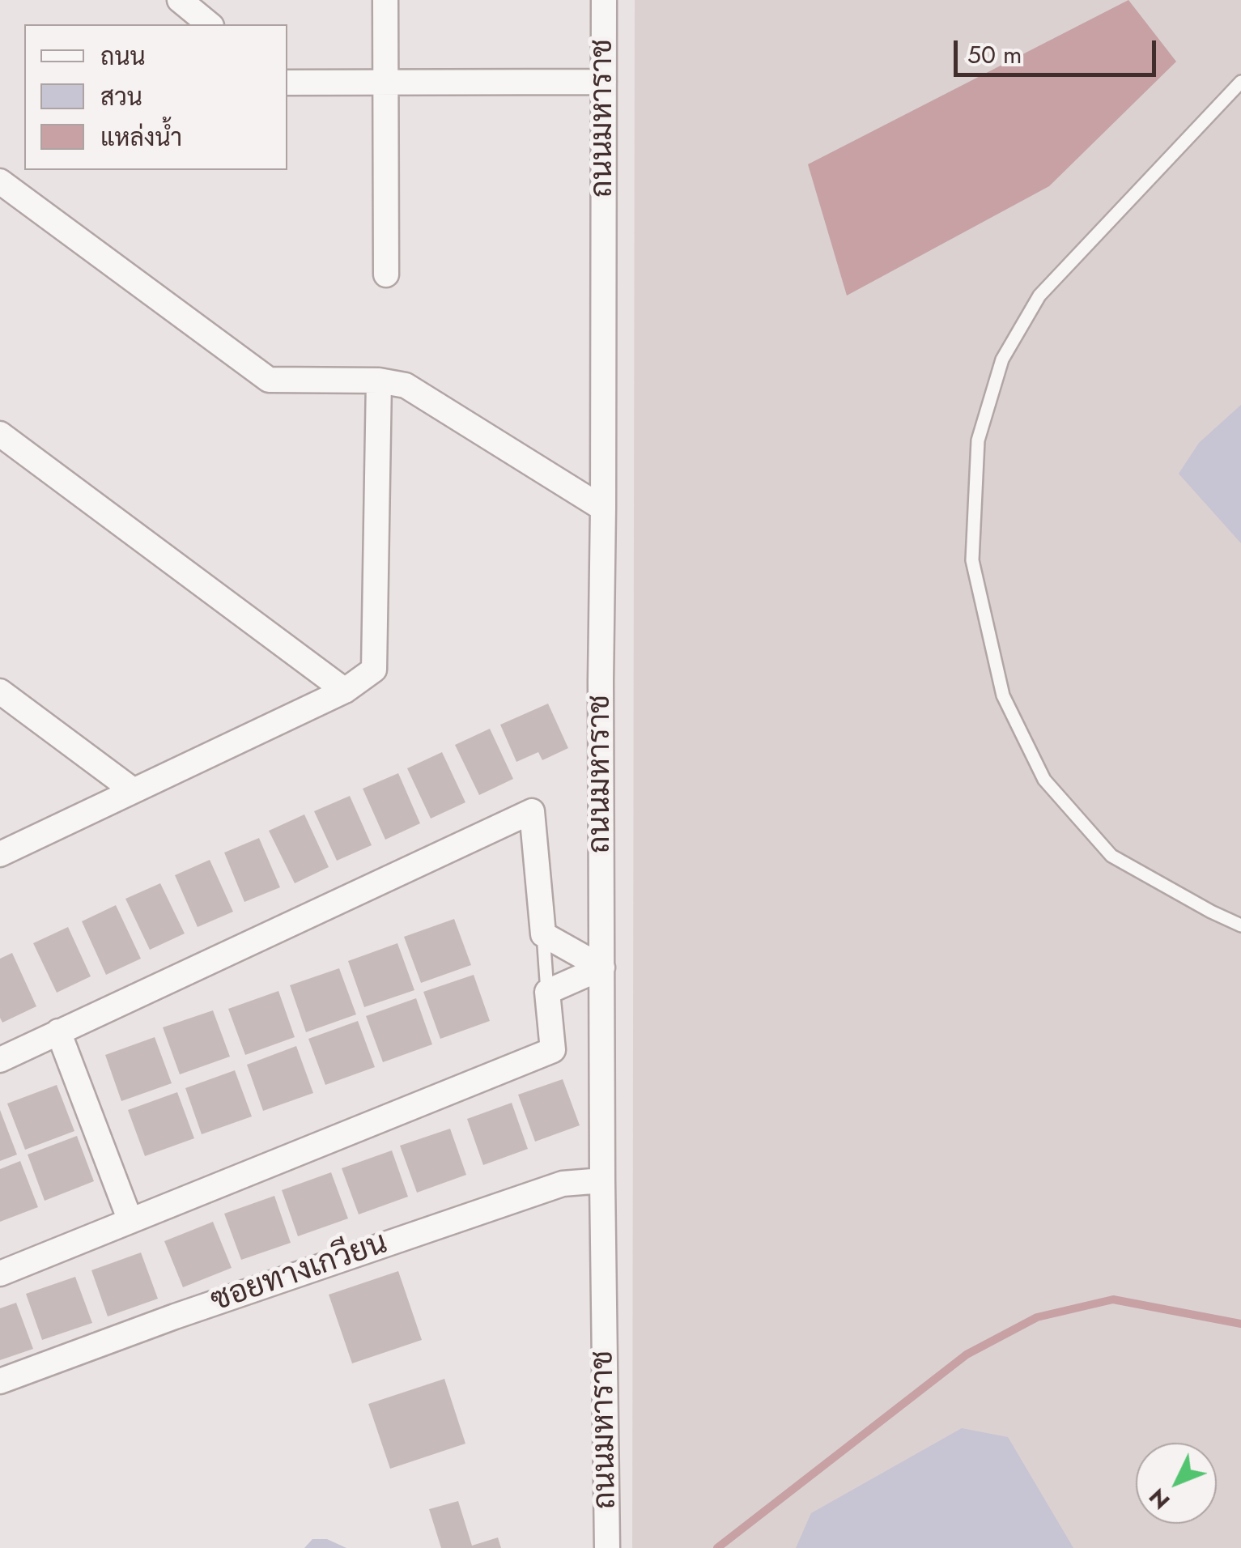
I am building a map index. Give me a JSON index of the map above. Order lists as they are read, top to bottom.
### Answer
{
  "streets": {
    "street": ["ถนนมหาราช", "ซอยทางเกวียน"]
  },
  "crossings": [
    ["ถนนมหาราช", "ซอยทางเกวียน"]
  ],
  "legend": ["ถนน", "สวน", "แหล่งน้ำ"],
  "scale_bar": "50 m",
  "north": "bottom left"
}
